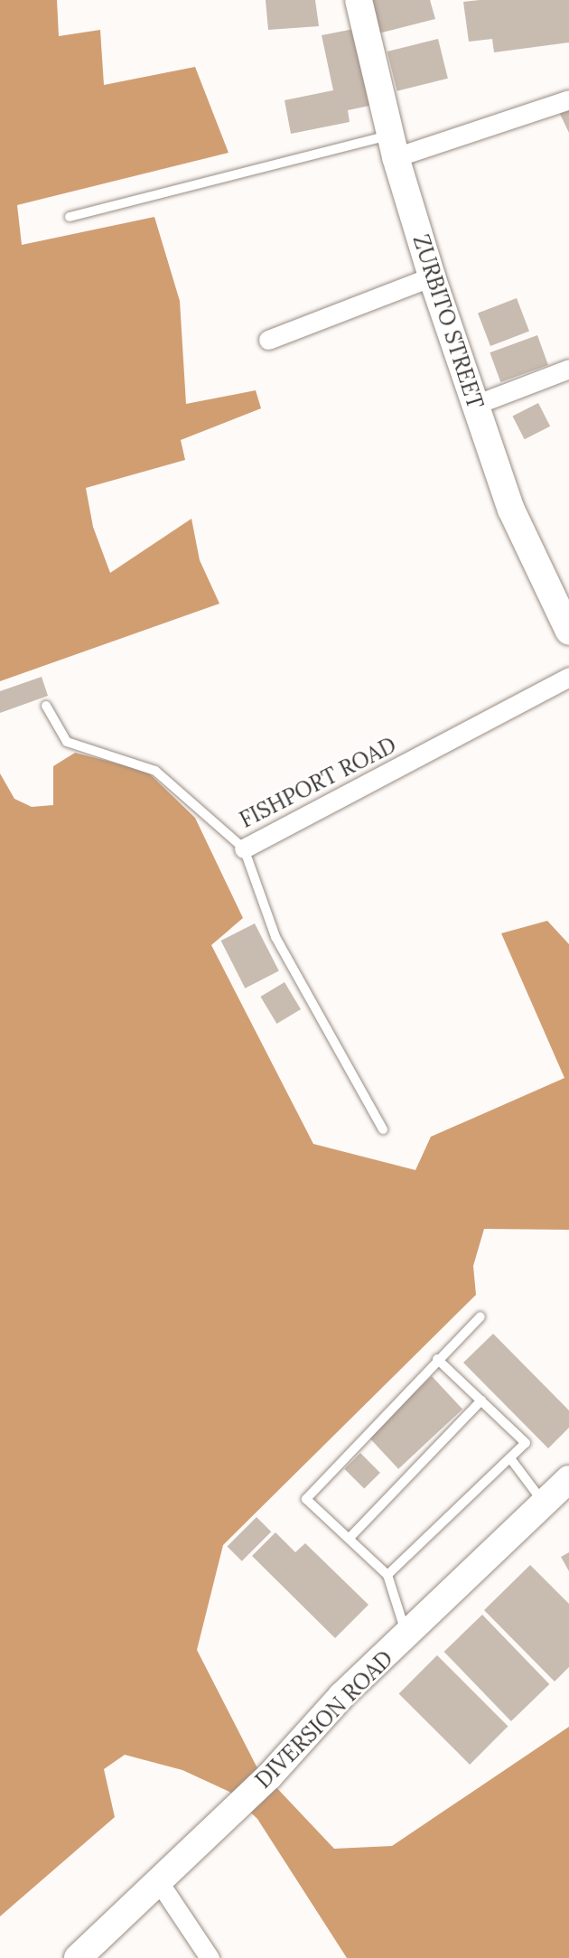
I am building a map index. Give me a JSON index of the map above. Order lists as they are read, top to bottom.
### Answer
{
  "streets": {
    "street": ["ZURBITO STREET", "FISHPORT ROAD", "DIVERSION ROAD"]
  }
}
